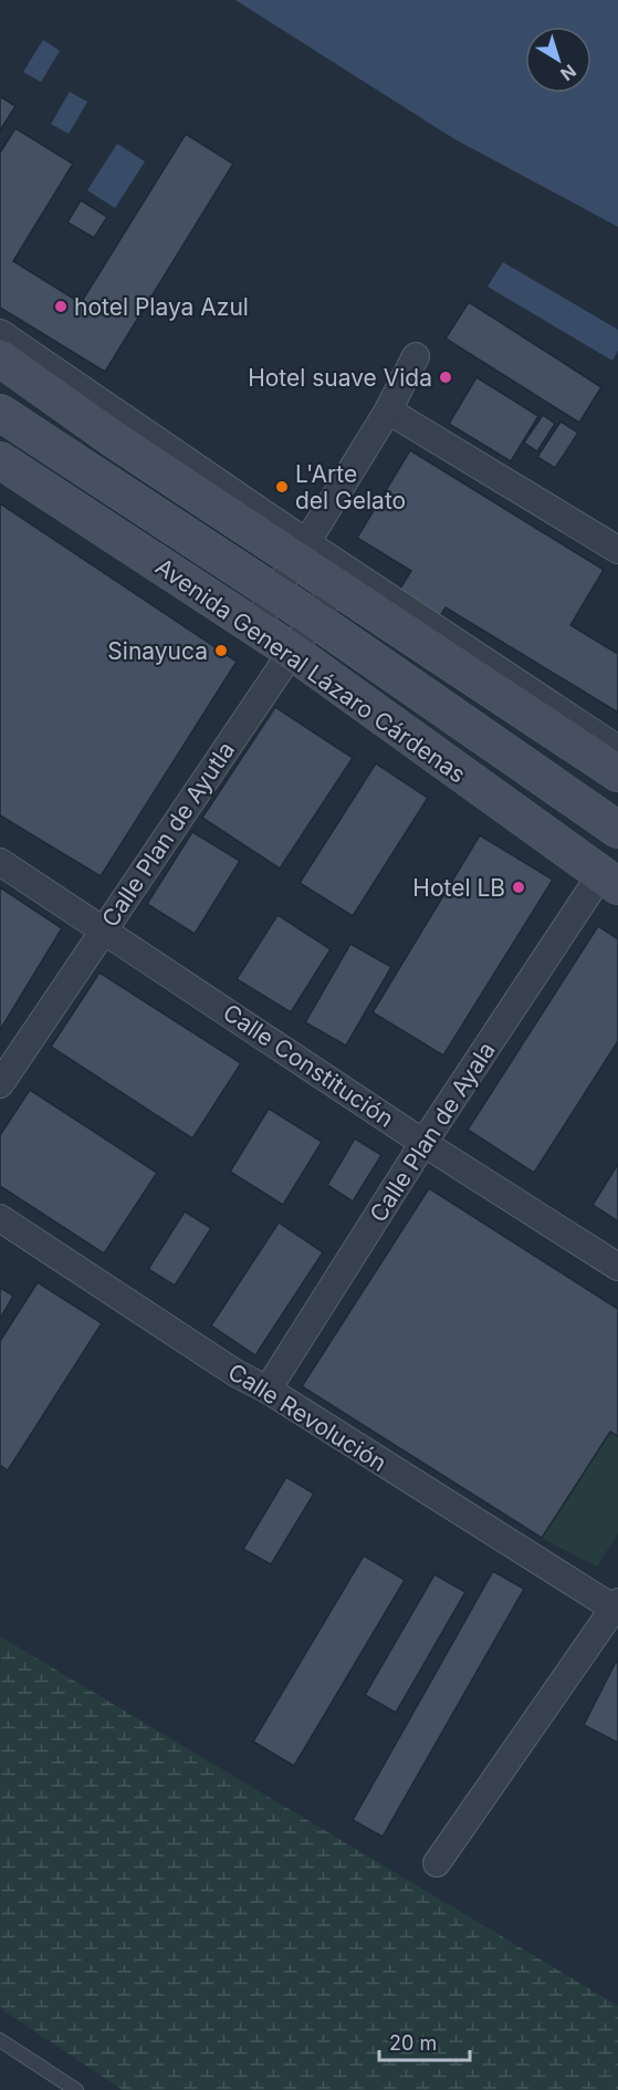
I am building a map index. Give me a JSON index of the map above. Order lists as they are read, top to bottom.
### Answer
{
  "streets": {
    "street": [
      "Avenida General Lázaro Cárdenas",
      "Calle Plan de Ayutla",
      "Calle Constitución",
      "Calle Plan de Ayala",
      "Calle Revolución"
    ]
  },
  "crossings": [
    ["Avenida General Lázaro Cárdenas", "Calle Plan de Ayutla"],
    ["Avenida General Lázaro Cárdenas", "Calle Plan de Ayala"],
    ["Calle Plan de Ayutla", "Calle Constitución"],
    ["Calle Constitución", "Calle Plan de Ayala"],
    ["Calle Plan de Ayala", "Calle Revolución"]
  ],
  "places": [
    "hotel Playa Azul",
    "Hotel suave Vida",
    "L'Arte del Gelato",
    "Sinayuca",
    "Hotel LB"
  ],
  "scale_bar": "20 m",
  "north": "bottom right"
}
